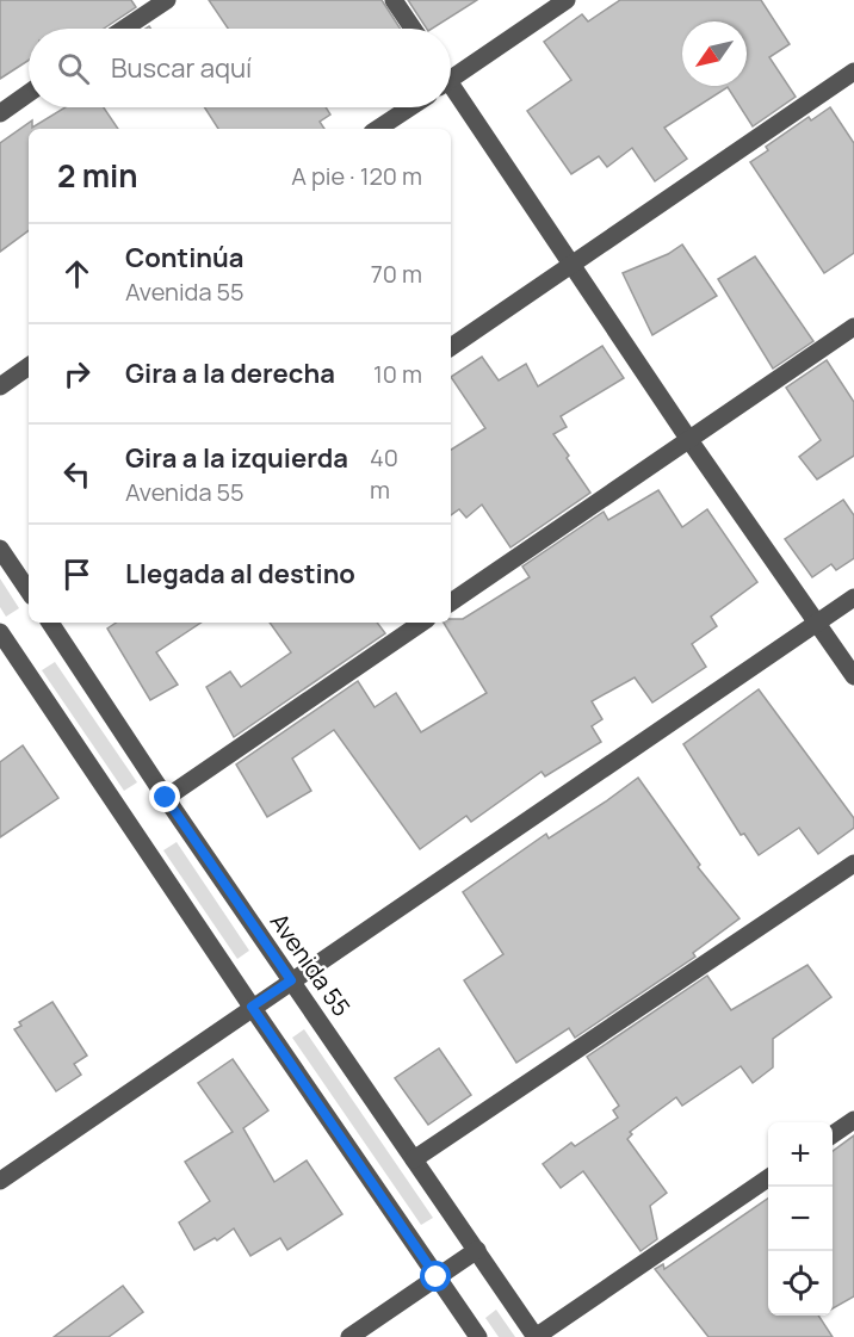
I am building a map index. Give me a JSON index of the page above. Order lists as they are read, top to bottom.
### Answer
{
  "streets": {
    "street": ["Avenida 55"]
  },
  "north": "bottom left",
  "page": {
    "search": "Buscar aquí",
    "heading": ["2 min", "A pie · 120 m"],
    "list": [
      ["Continúa", "Avenida 55", "70 m"],
      ["Gira a la derecha", "10 m"],
      ["Gira a la izquierda", "Avenida 55", "40 m"],
      "Llegada al destino"
    ],
    "map_buttons": ["+", "−"]
  }
}
